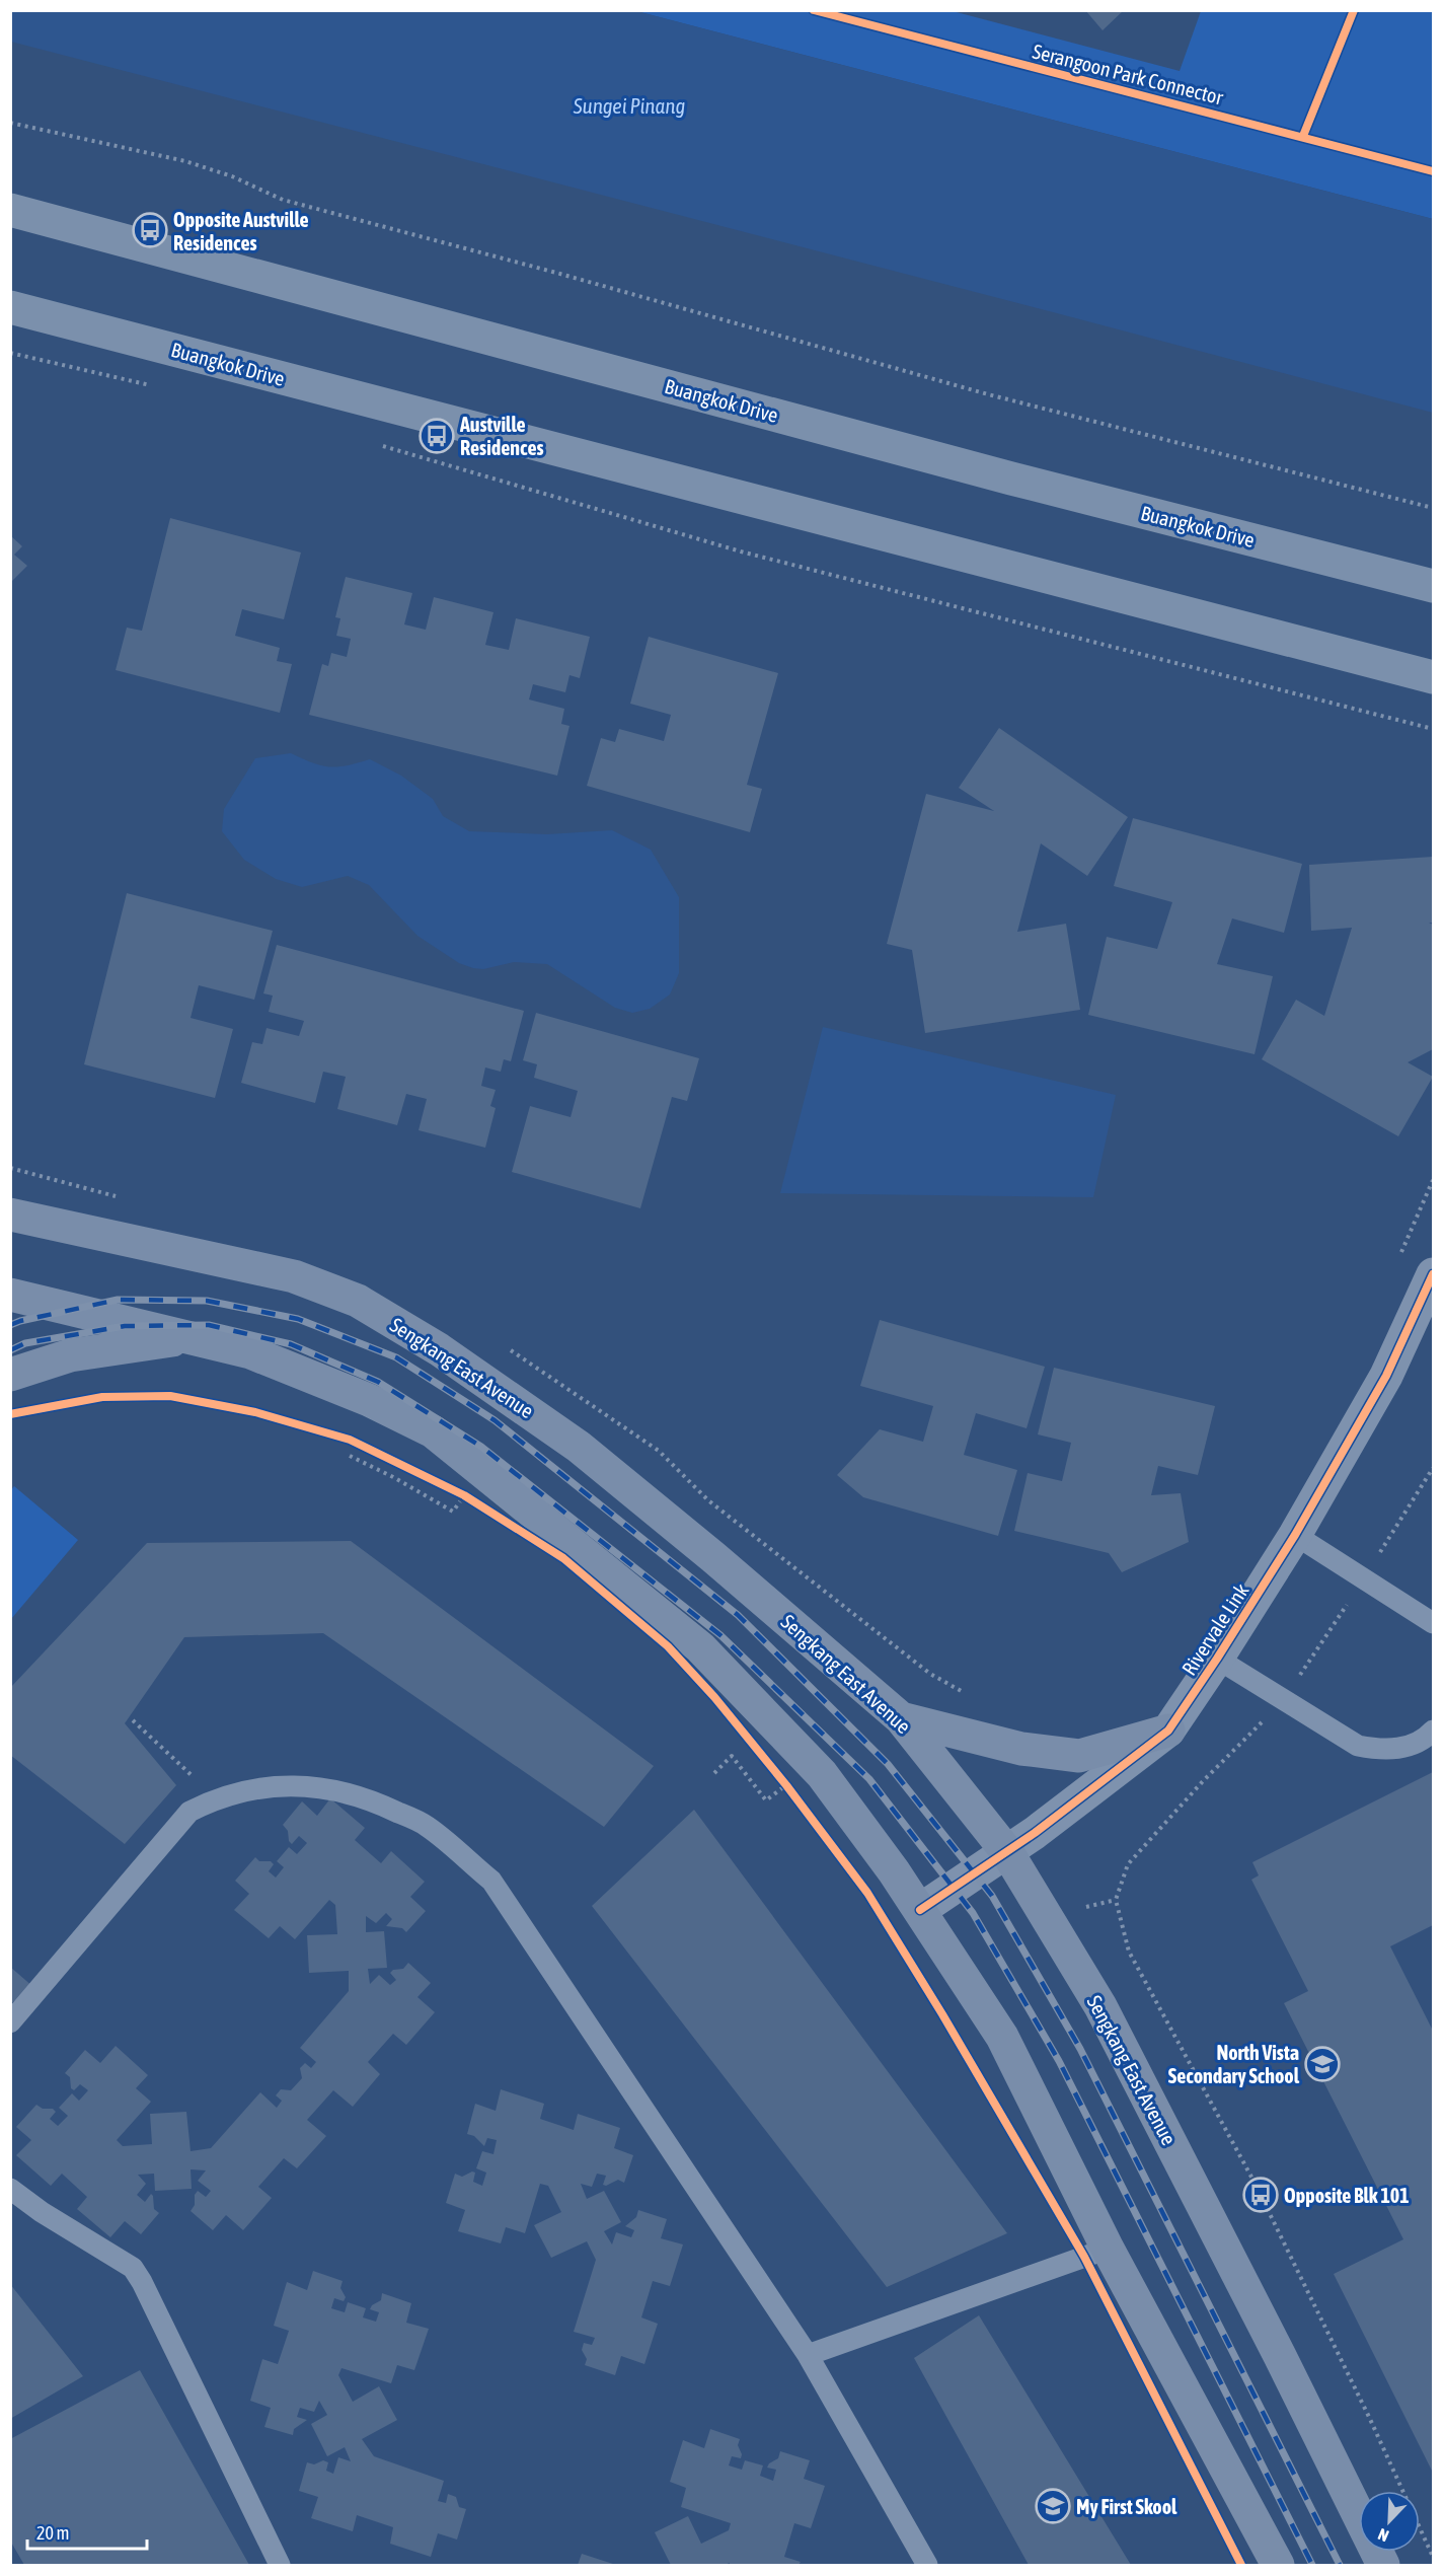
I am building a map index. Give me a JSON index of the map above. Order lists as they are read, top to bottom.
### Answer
{
  "streets": {
    "main road": ["Buangkok Drive", "Sengkang East Avenue"],
    "street": ["Rivervale Link"],
    "cycle path": ["Serangoon Park Connector"]
  },
  "crossings": [
    ["Sengkang East Avenue", "Rivervale Link"]
  ],
  "water": ["Sungei Pinang"],
  "places": {
    "bus stop": ["Opposite Austville Residences", "Austville Residences", "Opposite Blk 101"],
    "school or university": ["North Vista Secondary School", "My First Skool"]
  },
  "scale_bar": "20 m",
  "north": "bottom left"
}
